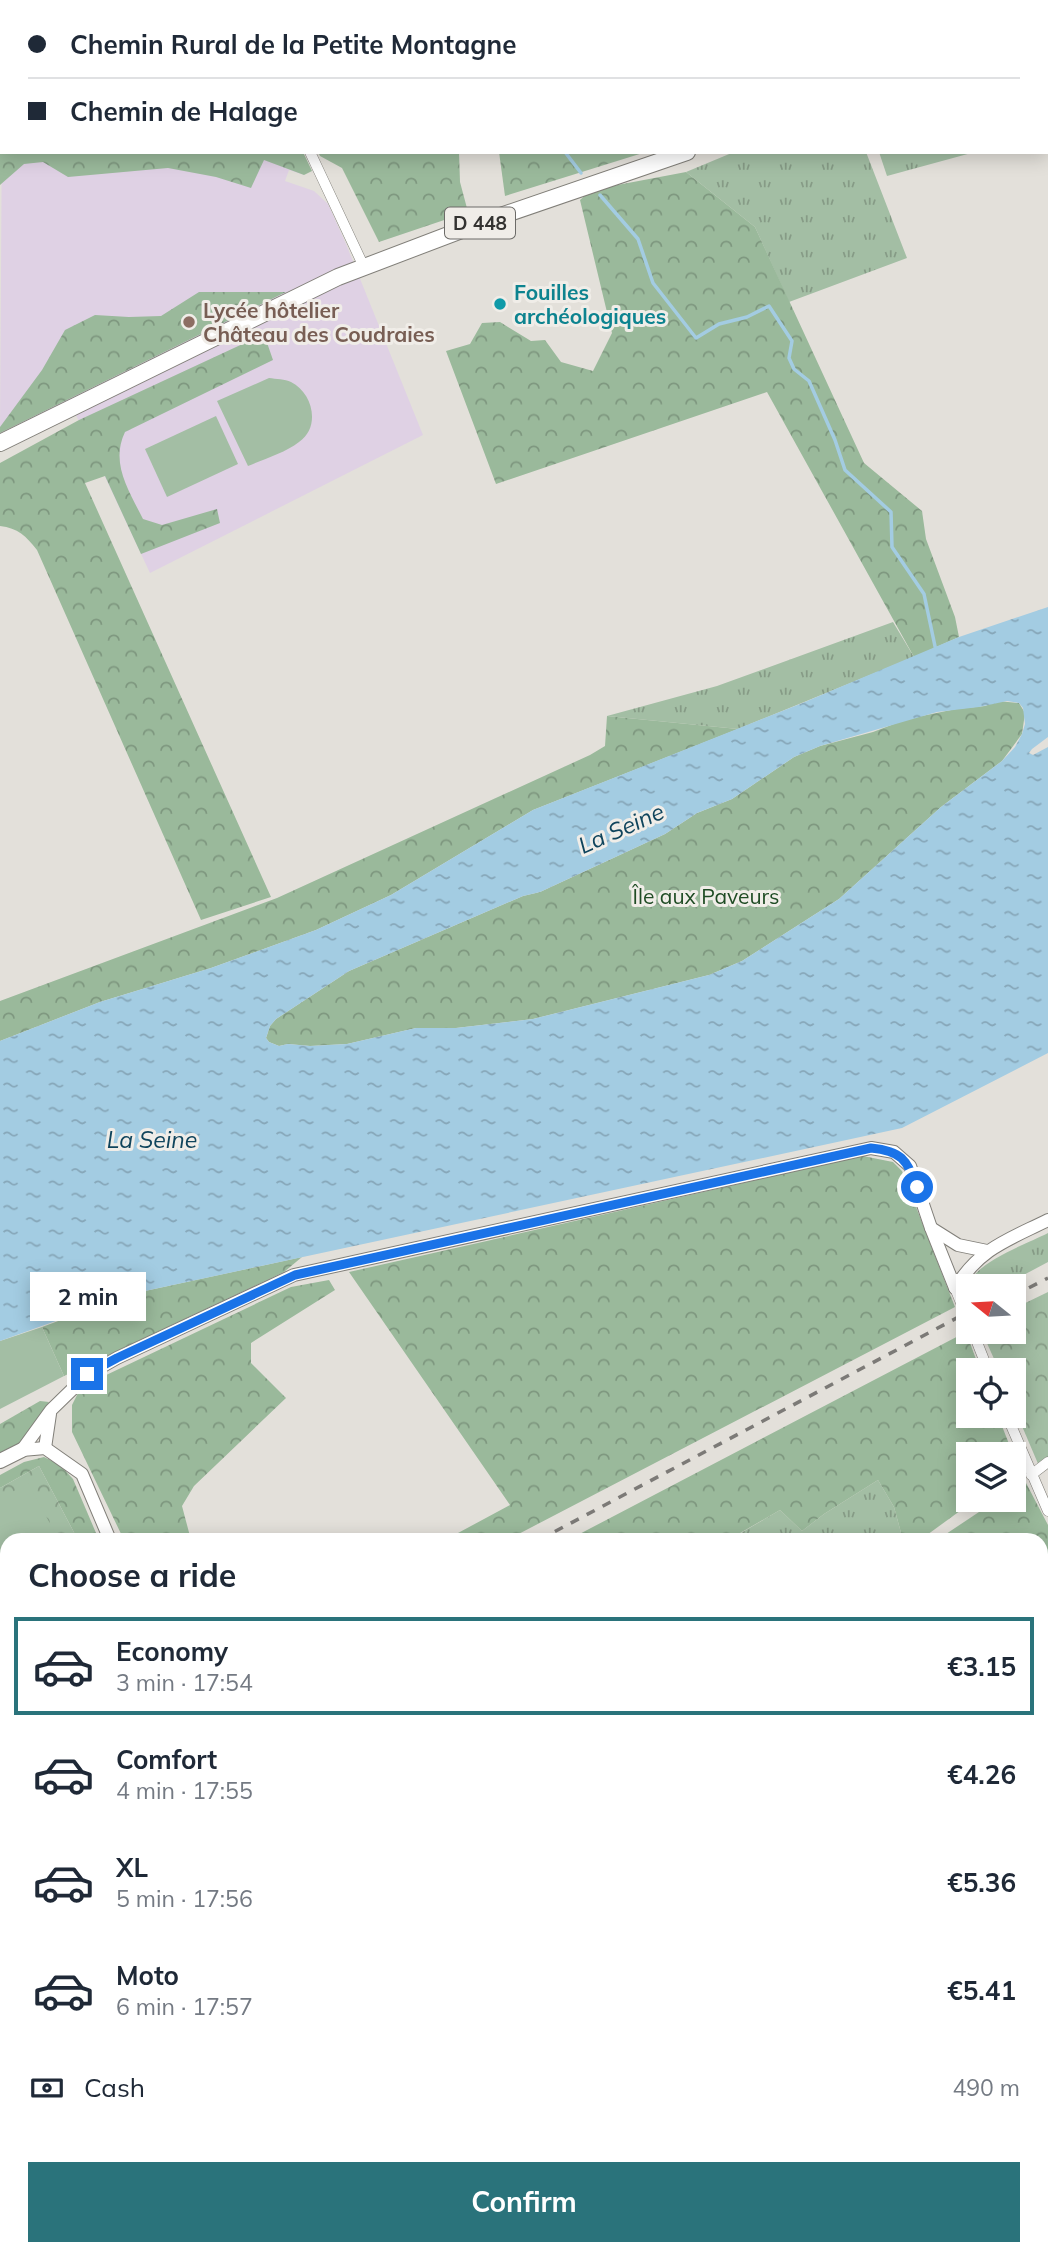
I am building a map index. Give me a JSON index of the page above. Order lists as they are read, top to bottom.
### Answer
{
  "streets": {
    "main road": ["D 448"]
  },
  "water": ["La Seine"],
  "parks": ["Île aux Paveurs"],
  "places": ["Fouilles archéologiques", "Lycée hôtelier Château des Coudraies"],
  "north": "left",
  "page": {
    "banner": ["Chemin Rural de la Petite Montagne", "Chemin de Halage"],
    "bubble": "2 min",
    "heading": "Choose a ride",
    "list": [
      {
        "name": "Economy",
        "note": "3 min · 17:54",
        "value": "€3.15"
      },
      {
        "name": "Comfort",
        "note": "4 min · 17:55",
        "value": "€4.26"
      },
      {
        "name": "XL",
        "note": "5 min · 17:56",
        "value": "€5.36"
      },
      {
        "name": "Moto",
        "note": "6 min · 17:57",
        "value": "€5.41"
      }
    ],
    "pay": ["Cash", "490 m"],
    "buttons": "Confirm"
  }
}
